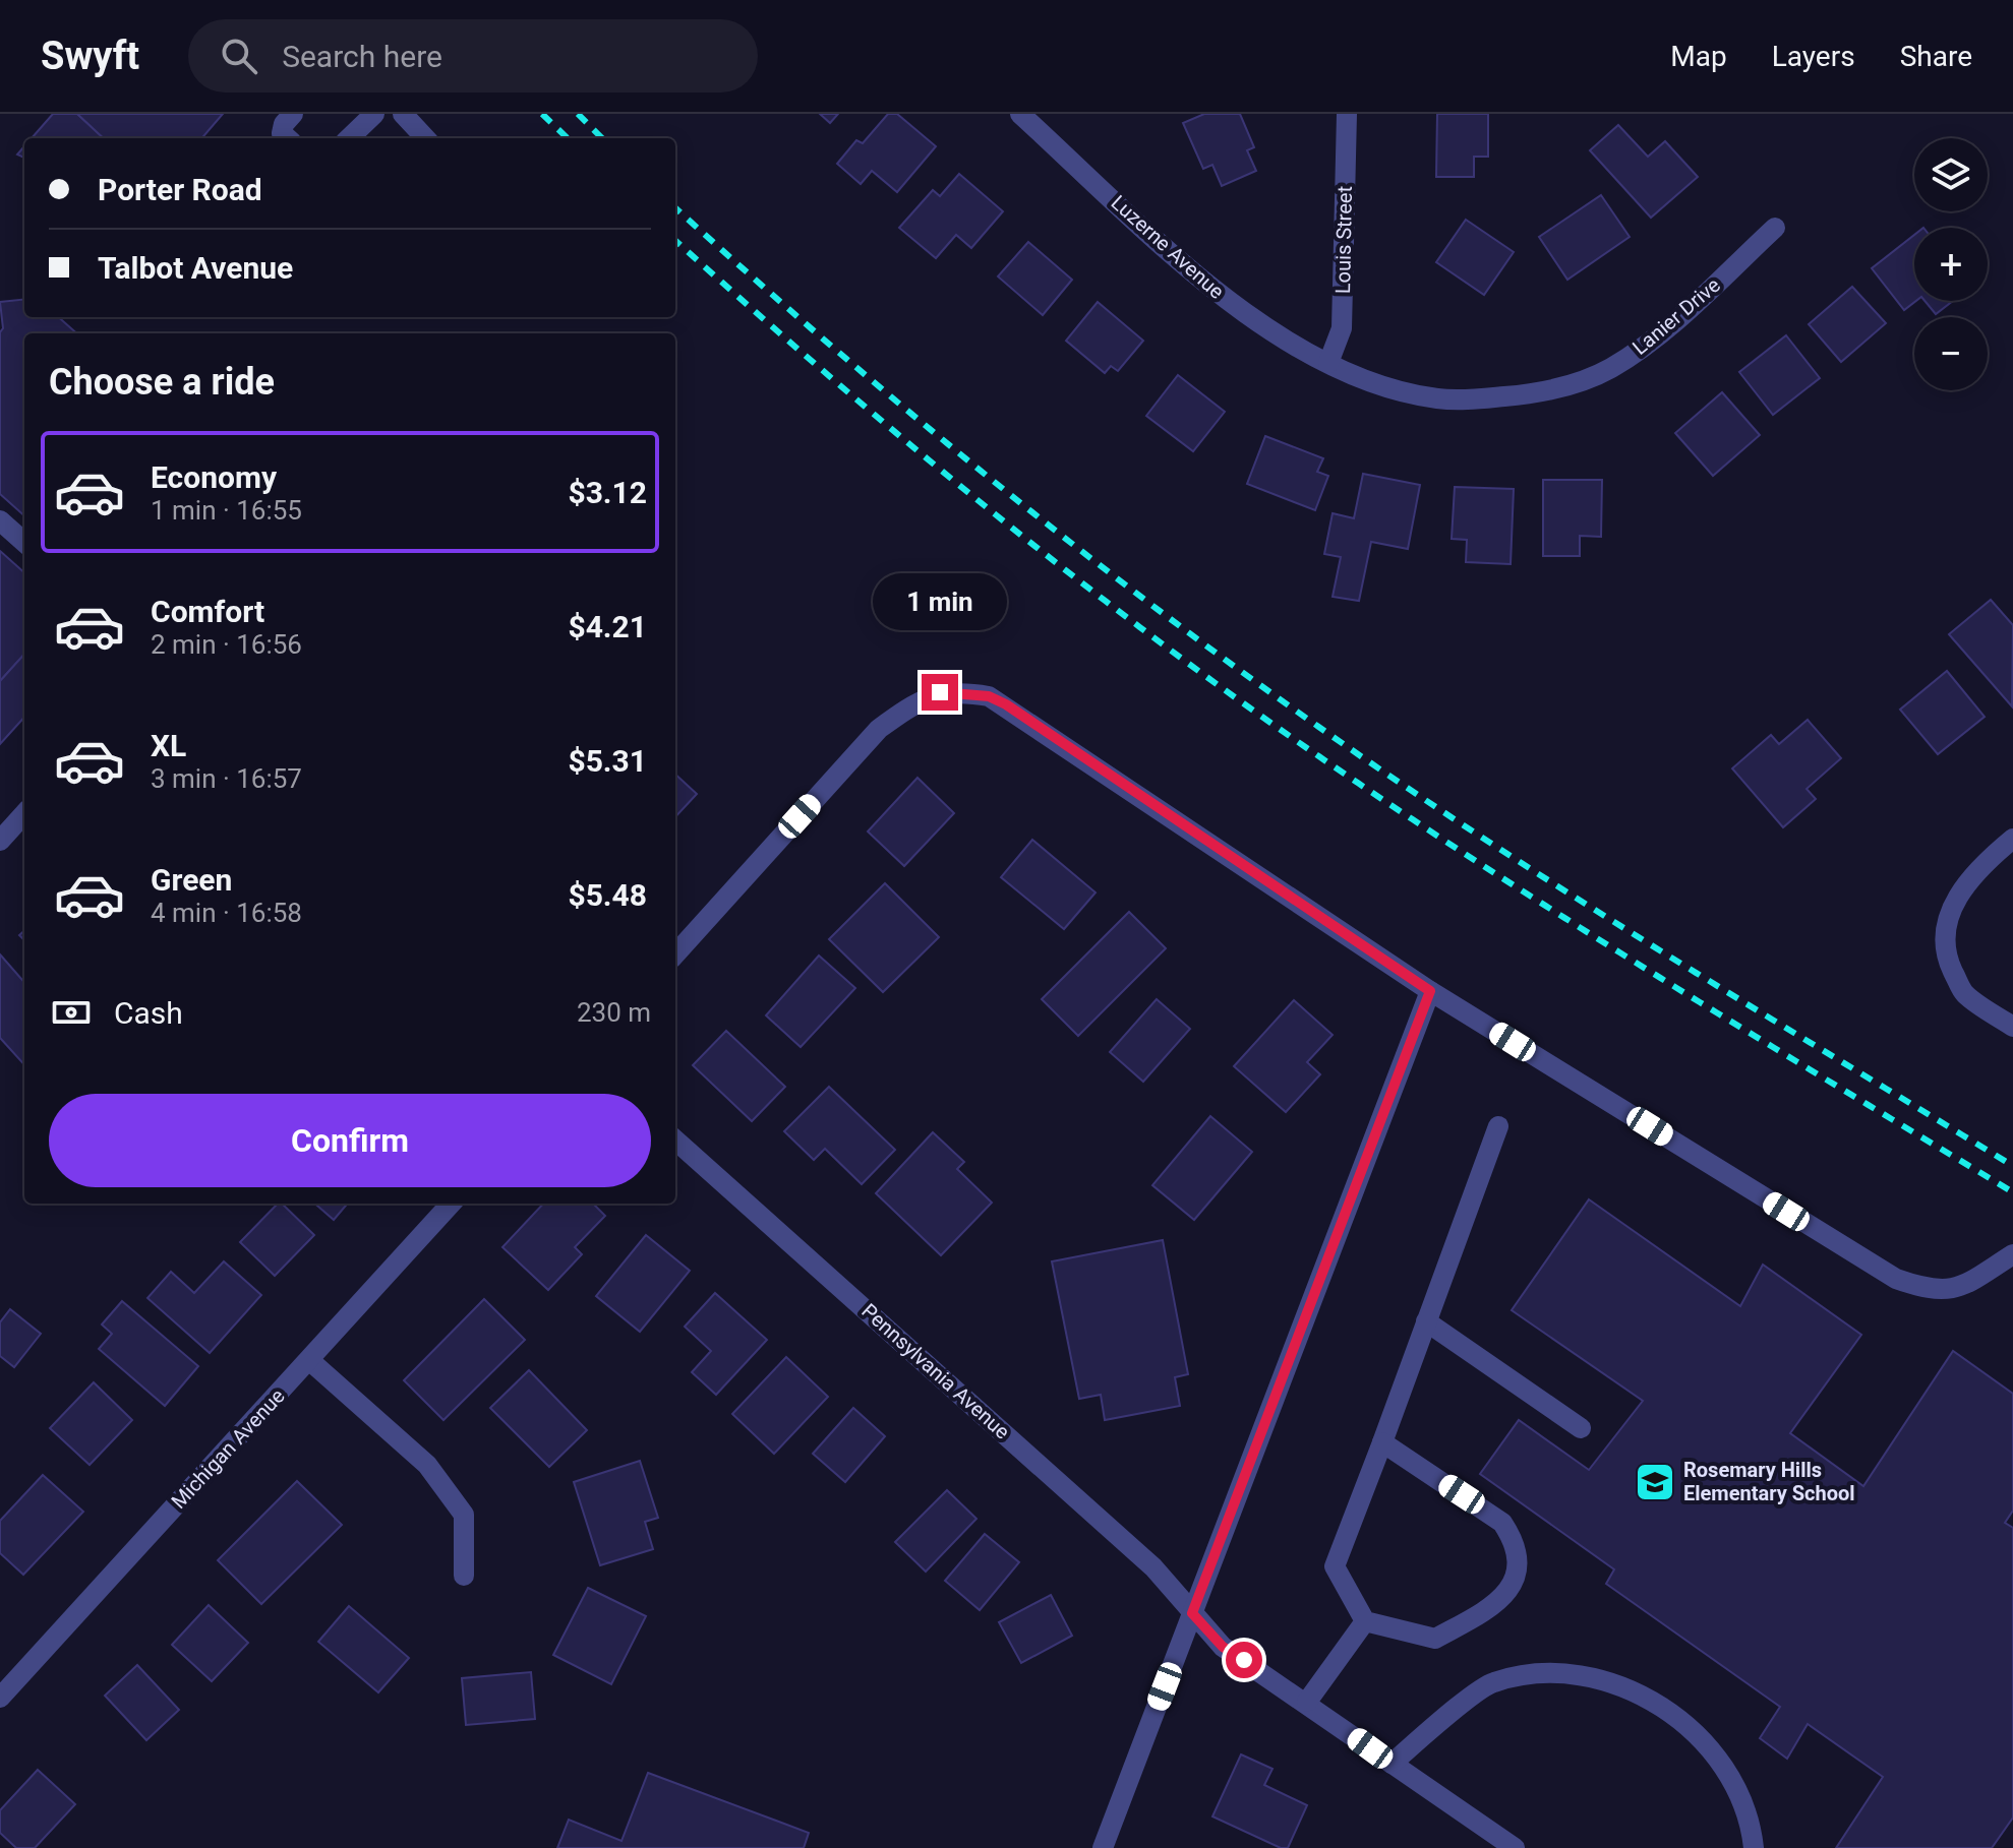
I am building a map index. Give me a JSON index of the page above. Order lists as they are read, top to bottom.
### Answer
{
  "streets": {
    "street": [
      "Louis Street",
      "Luzerne Avenue",
      "Lanier Drive",
      "Pennsylvania Avenue",
      "Michigan Avenue"
    ]
  },
  "crossings": [
    ["Louis Street", "Luzerne Avenue"],
    ["Louis Street", "Lanier Drive"],
    ["Luzerne Avenue", "Lanier Drive"]
  ],
  "places": {
    "school or university": ["Rosemary Hills Elementary School"]
  },
  "page": {
    "header": "Swyft",
    "search": "Search here",
    "nav": ["Map", "Layers", "Share"],
    "map_buttons": ["+", "−"],
    "banner": ["Porter Road", "Talbot Avenue"],
    "heading": "Choose a ride",
    "list": [
      {
        "name": "Economy",
        "note": "1 min · 16:55",
        "value": "$3.12"
      },
      {
        "name": "Comfort",
        "note": "2 min · 16:56",
        "value": "$4.21"
      },
      {
        "name": "XL",
        "note": "3 min · 16:57",
        "value": "$5.31"
      },
      {
        "name": "Green",
        "note": "4 min · 16:58",
        "value": "$5.48"
      }
    ],
    "bubble": "1 min",
    "pay": ["Cash", "230 m"],
    "buttons": "Confirm"
  }
}
